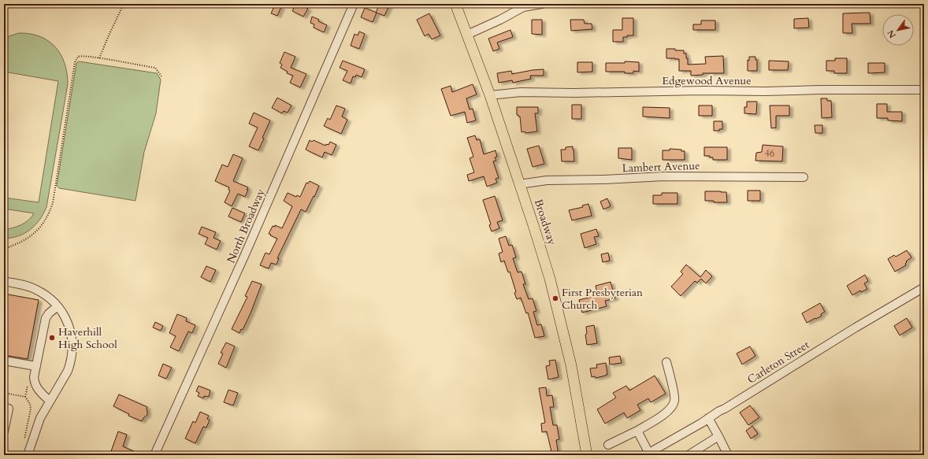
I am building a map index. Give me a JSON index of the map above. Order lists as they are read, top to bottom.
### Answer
{
  "streets": {
    "main road": ["Broadway"],
    "street": [
      "Edgewood Avenue",
      "Lambert Avenue",
      "North Broadway",
      "Carleton Street"
    ]
  },
  "crossings": [
    ["Edgewood Avenue", "Broadway"],
    ["Lambert Avenue", "Broadway"]
  ],
  "places": ["First Presbyterian Church", "Haverhill High School"],
  "house_numbers": ["46"],
  "north": "bottom left"
}
